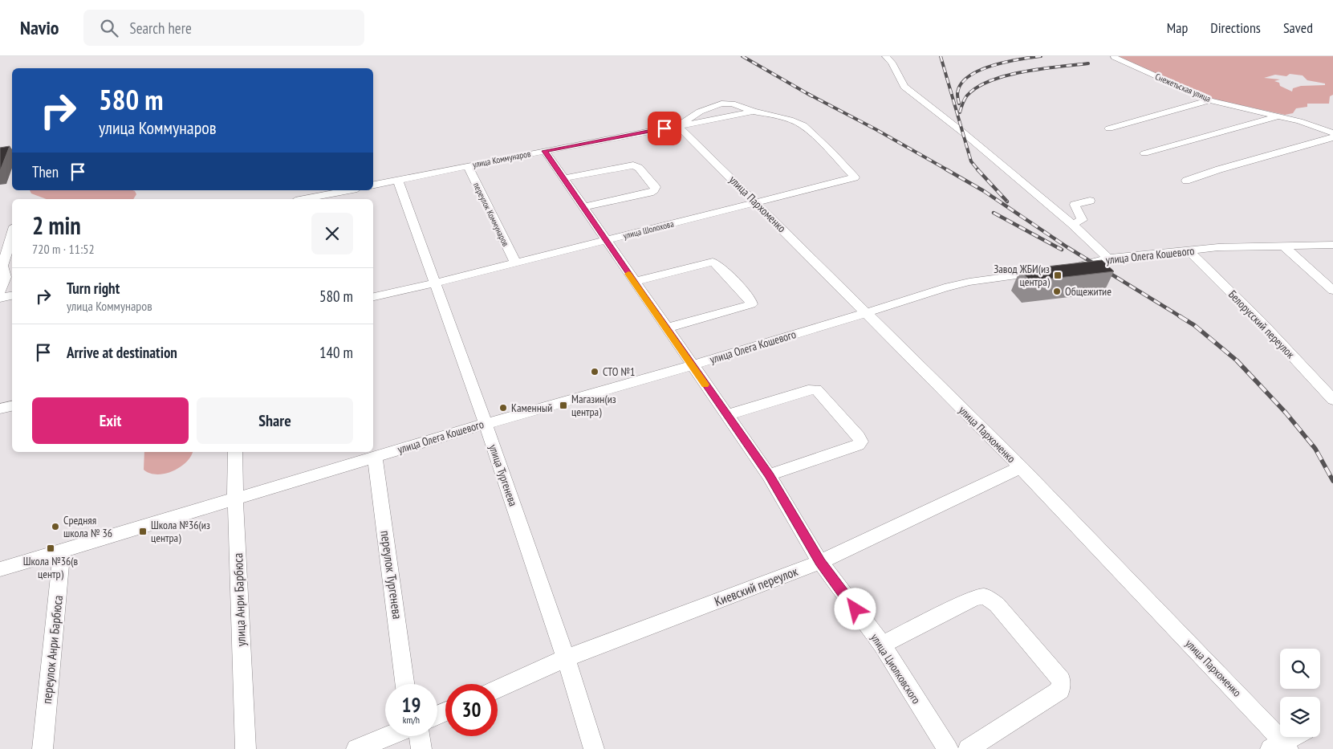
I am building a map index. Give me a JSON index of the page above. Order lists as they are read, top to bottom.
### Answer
{
  "streets": {
    "street": [
      "Снежетьская улица",
      "улица Коммунаров",
      "улица Пархоменко",
      "переулок Коммунаров",
      "улица Шолохова",
      "улица Олега Кошевого",
      "Белорусский переулок",
      "улица Тургенева",
      "переулок Тургенева",
      "Киевский переулок",
      "улица Анри Барбюса",
      "переулок Анри Барбюса",
      "улица Циолковского"
    ]
  },
  "crossings": [
    ["улица Коммунаров", "улица Пархоменко"],
    ["улица Коммунаров", "переулок Коммунаров"],
    ["улица Коммунаров", "улица Шолохова"],
    ["улица Коммунаров", "улица Тургенева"],
    ["улица Коммунаров", "улица Циолковского"],
    ["улица Пархоменко", "улица Шолохова"],
    ["улица Пархоменко", "улица Олега Кошевого"],
    ["улица Пархоменко", "Киевский переулок"],
    ["переулок Коммунаров", "улица Шолохова"],
    ["улица Шолохова", "улица Тургенева"],
    ["улица Шолохова", "улица Циолковского"],
    ["улица Олега Кошевого", "Белорусский переулок"],
    ["улица Олега Кошевого", "улица Тургенева"],
    ["улица Олега Кошевого", "переулок Тургенева"],
    ["улица Олега Кошевого", "улица Анри Барбюса"],
    ["улица Олега Кошевого", "переулок Анри Барбюса"],
    ["улица Олега Кошевого", "улица Циолковского"],
    ["улица Тургенева", "Киевский переулок"],
    ["Киевский переулок", "улица Циолковского"]
  ],
  "places": {
    "transit": [
      "Завод ЖБИ(из центра)",
      "Магазин(из центра)",
      "Школа №36(из центра)",
      "Школа №36(в центр)"
    ],
    "other": [
      "Общежитие",
      "СТО №1",
      "Каменный",
      "Средняя школа № 36"
    ]
  },
  "page": {
    "header": "Navio",
    "search": "Search here",
    "nav": ["Map", "Directions", "Saved"],
    "turn": ["580 m", "улица Коммунаров"],
    "then": "Then",
    "heading": ["2 min", "720 m · 11:52"],
    "list": [
      {
        "name": "Turn right",
        "note": "улица Коммунаров",
        "value": "580 m"
      },
      {
        "name": "Arrive at destination",
        "value": "140 m"
      }
    ],
    "buttons": ["Exit", "Share"],
    "speed": "19 km/h",
    "limit": "30"
  }
}
